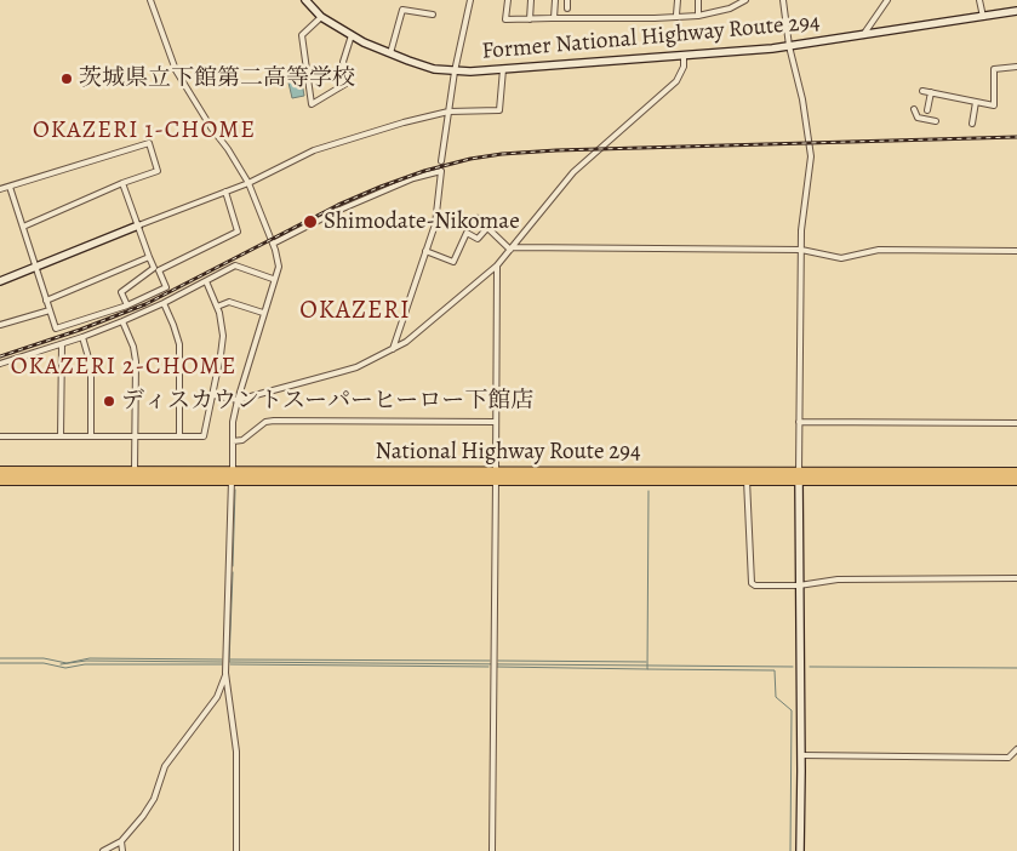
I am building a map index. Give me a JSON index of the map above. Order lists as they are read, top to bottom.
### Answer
{
  "streets": {
    "highway": ["National Highway Route 294"],
    "street": ["Former National Highway Route 294"]
  },
  "districts": ["OKAZERI 1-CHOME", "OKAZERI", "OKAZERI 2-CHOME"],
  "places": ["茨城県立下館第二高等学校", "Shimodate-Nikomae", "ディスカウントスーパーヒーロー下館店"]
}
